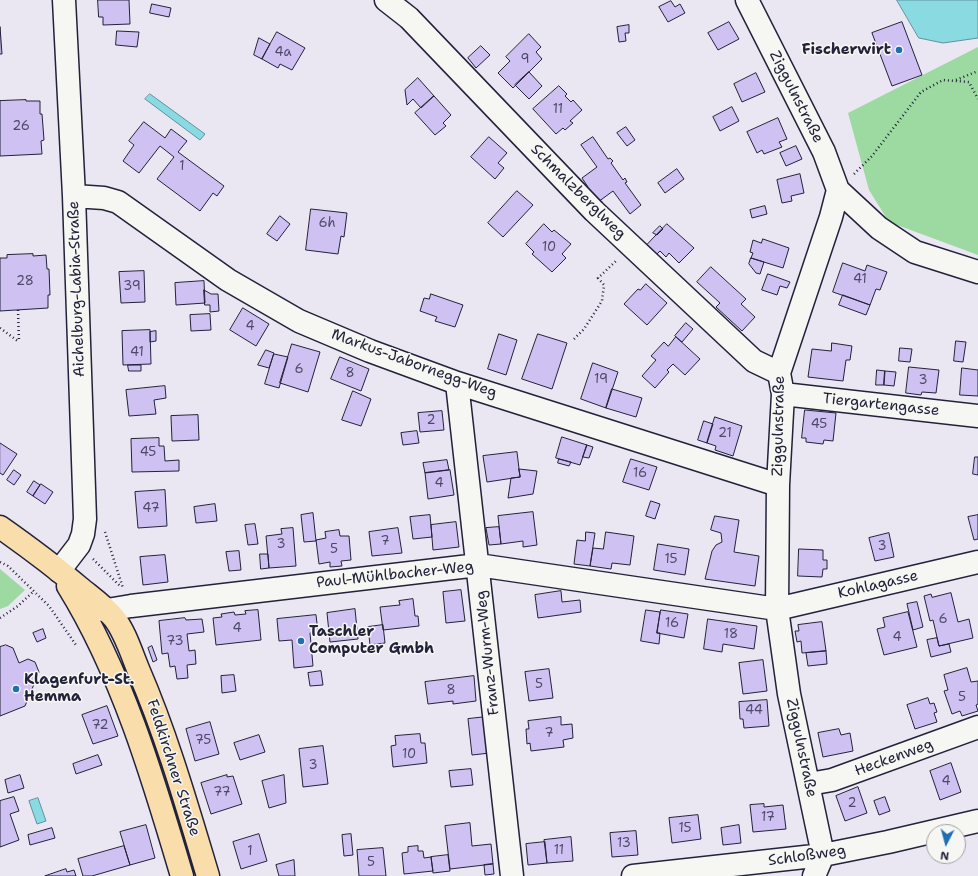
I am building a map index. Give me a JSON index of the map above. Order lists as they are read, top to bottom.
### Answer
{
  "streets": {
    "main road": ["Feldkirchner Straße"],
    "street": [
      "Ziggulnstraße",
      "Schmalzberglweg",
      "Aichelburg-Labia-Straße",
      "Markus-Jabornegg-Weg",
      "Tiergartengasse",
      "Paul-Mühlbacher-Weg",
      "Kohlagasse",
      "Franz-Wurm-Weg",
      "Heckenweg",
      "Schloßweg"
    ]
  },
  "crossings": [
    ["Ziggulnstraße", "Schmalzberglweg"],
    ["Ziggulnstraße", "Markus-Jabornegg-Weg"],
    ["Ziggulnstraße", "Tiergartengasse"],
    ["Ziggulnstraße", "Paul-Mühlbacher-Weg"],
    ["Ziggulnstraße", "Kohlagasse"],
    ["Ziggulnstraße", "Heckenweg"],
    ["Ziggulnstraße", "Schloßweg"],
    ["Aichelburg-Labia-Straße", "Markus-Jabornegg-Weg"],
    ["Aichelburg-Labia-Straße", "Feldkirchner Straße"],
    ["Markus-Jabornegg-Weg", "Franz-Wurm-Weg"],
    ["Paul-Mühlbacher-Weg", "Kohlagasse"],
    ["Paul-Mühlbacher-Weg", "Franz-Wurm-Weg"],
    ["Paul-Mühlbacher-Weg", "Feldkirchner Straße"]
  ],
  "places": ["Fischerwirt", "Taschler Computer Gmbh", "Klagenfurt-St. Hemma"],
  "house_numbers": [
    "4a",
    "9",
    "11",
    "26",
    "1",
    "6h",
    "10",
    "41",
    "28",
    "39",
    "4",
    "41",
    "6",
    "8",
    "19",
    "3",
    "2",
    "45",
    "21",
    "45",
    "16",
    "4",
    "47",
    "7",
    "3",
    "3",
    "5",
    "15",
    "6",
    "16",
    "4",
    "18",
    "4",
    "73",
    "5",
    "8",
    "5",
    "44",
    "72",
    "7",
    "75",
    "10",
    "3",
    "4",
    "77",
    "2",
    "17",
    "15",
    "13",
    "11",
    "1",
    "5"
  ],
  "north": "bottom"
}
